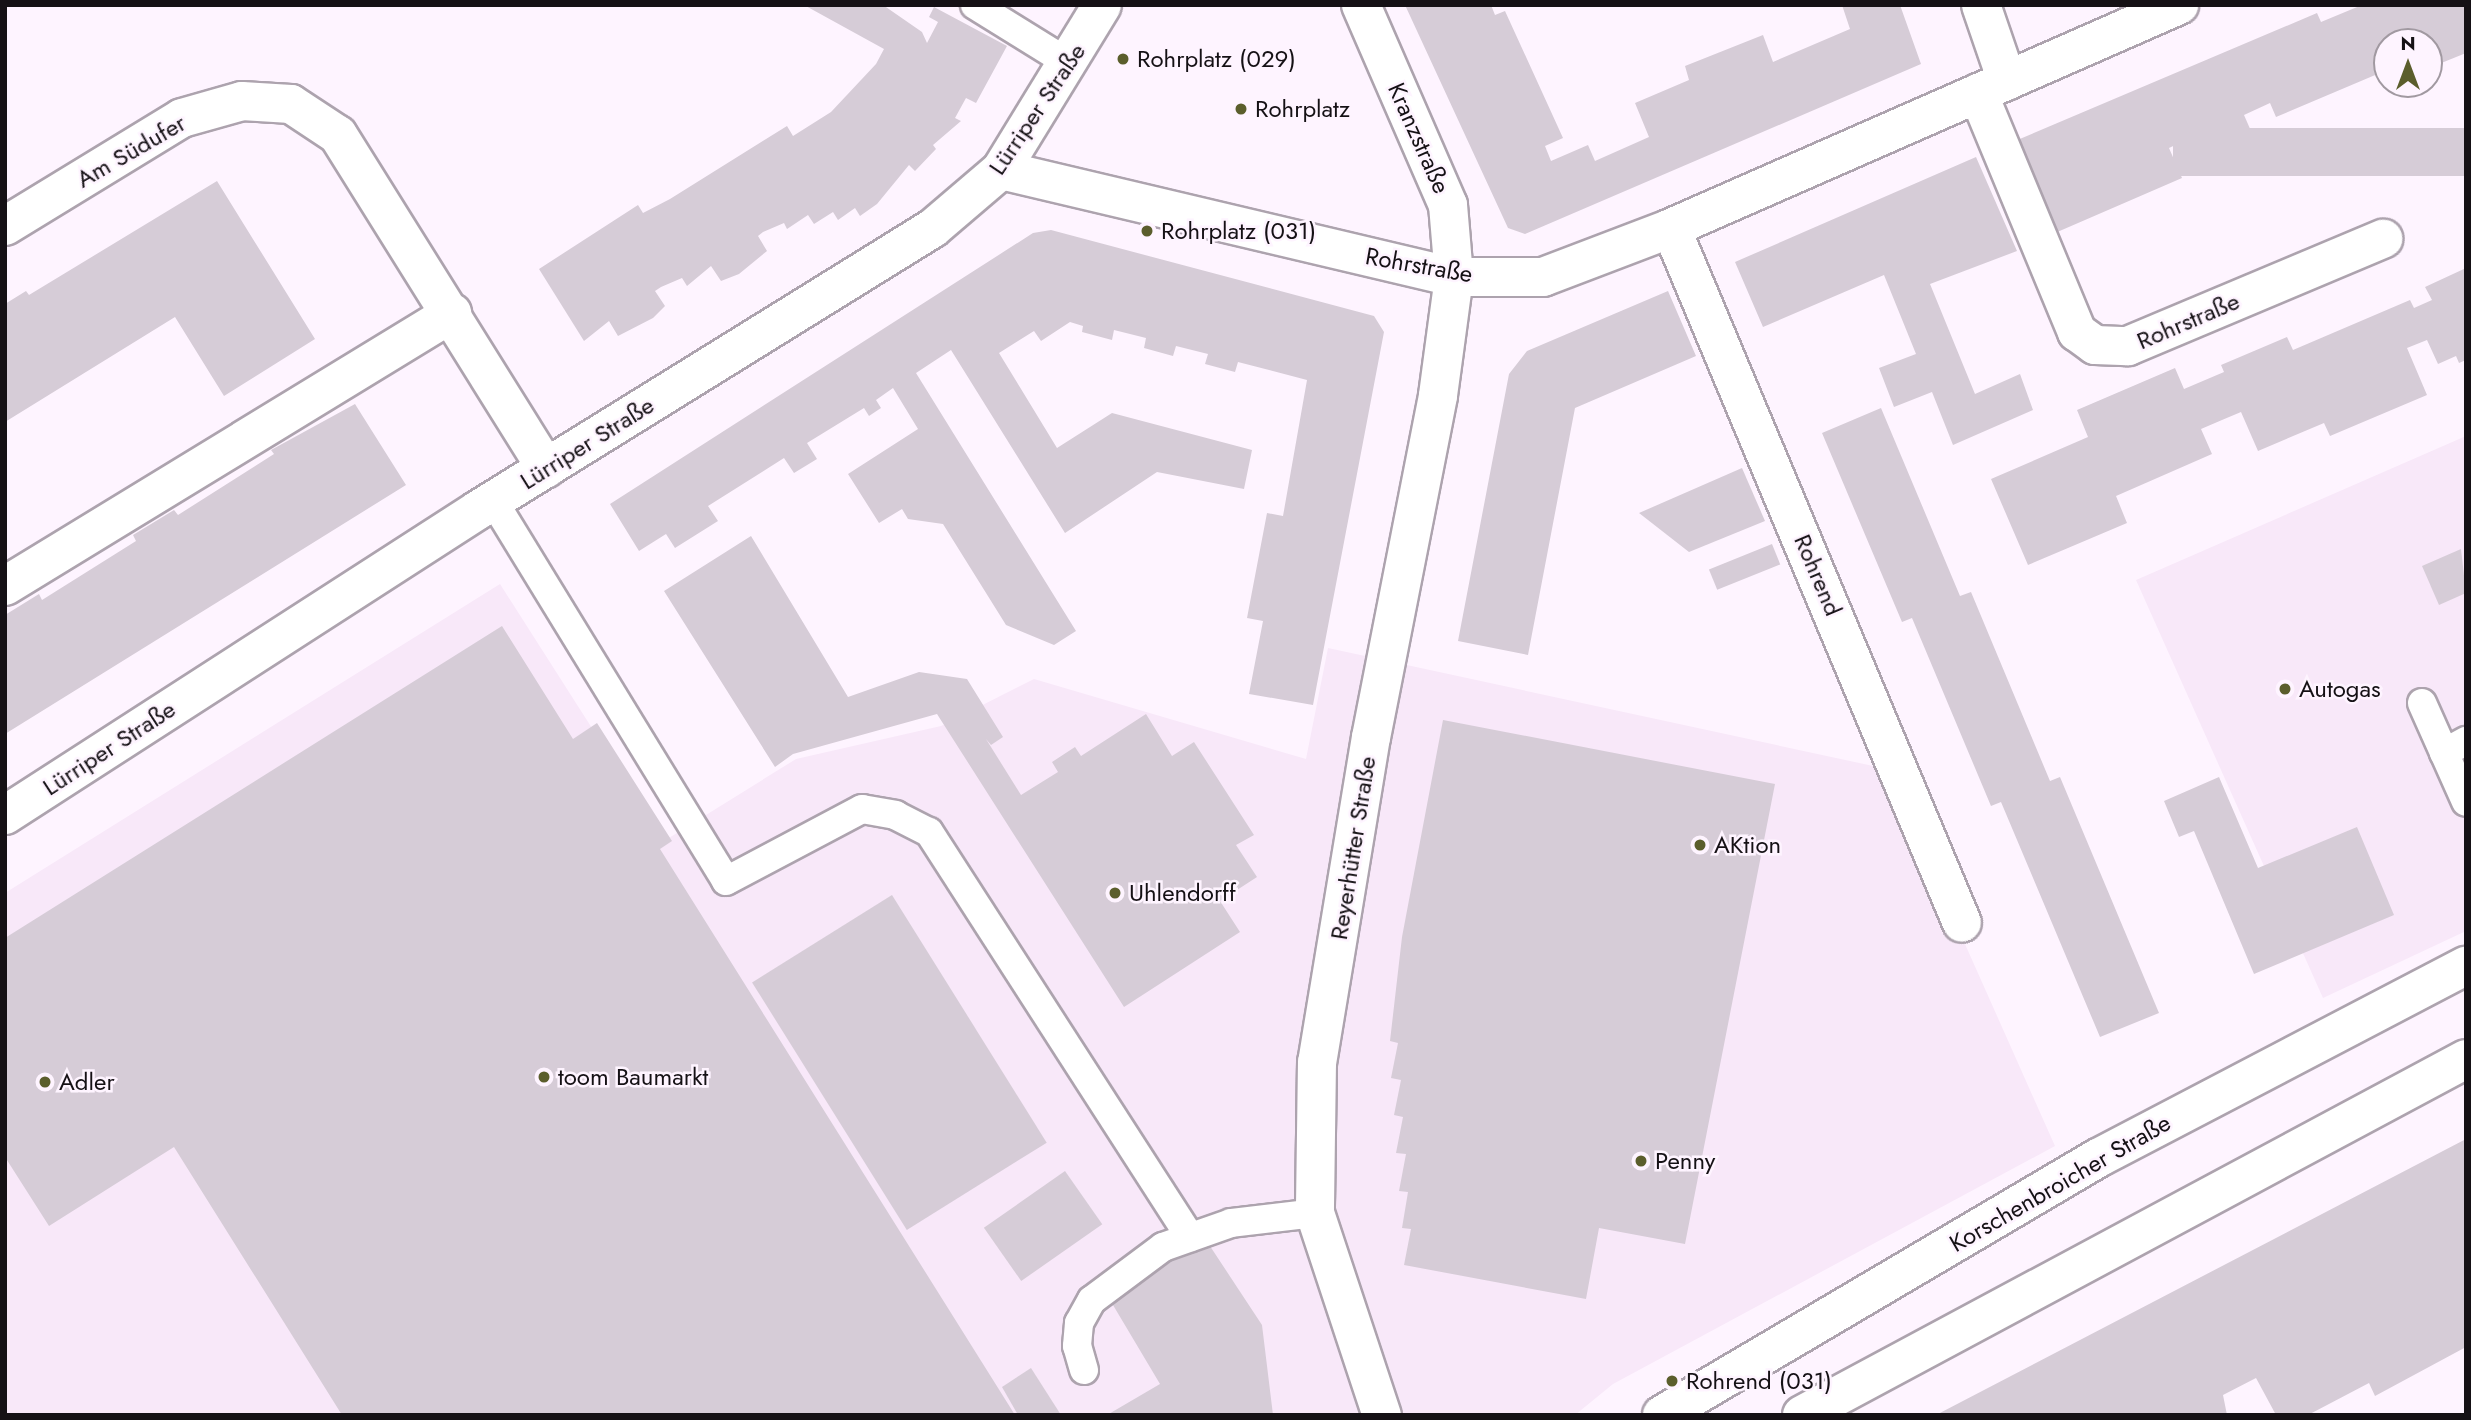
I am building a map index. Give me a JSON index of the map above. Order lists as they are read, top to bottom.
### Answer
{
  "streets": {
    "street": [
      "Lürriper Straße",
      "Kranzstraße",
      "Am Südufer",
      "Rohrstraße",
      "Rohrend",
      "Reyerhütter Straße",
      "Korschenbroicher Straße"
    ]
  },
  "crossings": [
    ["Lürriper Straße", "Am Südufer"],
    ["Lürriper Straße", "Rohrstraße"],
    ["Kranzstraße", "Rohrstraße"],
    ["Kranzstraße", "Reyerhütter Straße"],
    ["Rohrstraße", "Rohrend"],
    ["Rohrstraße", "Reyerhütter Straße"]
  ],
  "places": [
    "Rohrplatz (029)",
    "Rohrplatz",
    "Rohrplatz (031)",
    "Autogas",
    "AKtion",
    "Uhlendorff",
    "toom Baumarkt",
    "Adler",
    "Penny",
    "Rohrend (031)"
  ],
  "north": "top"
}
